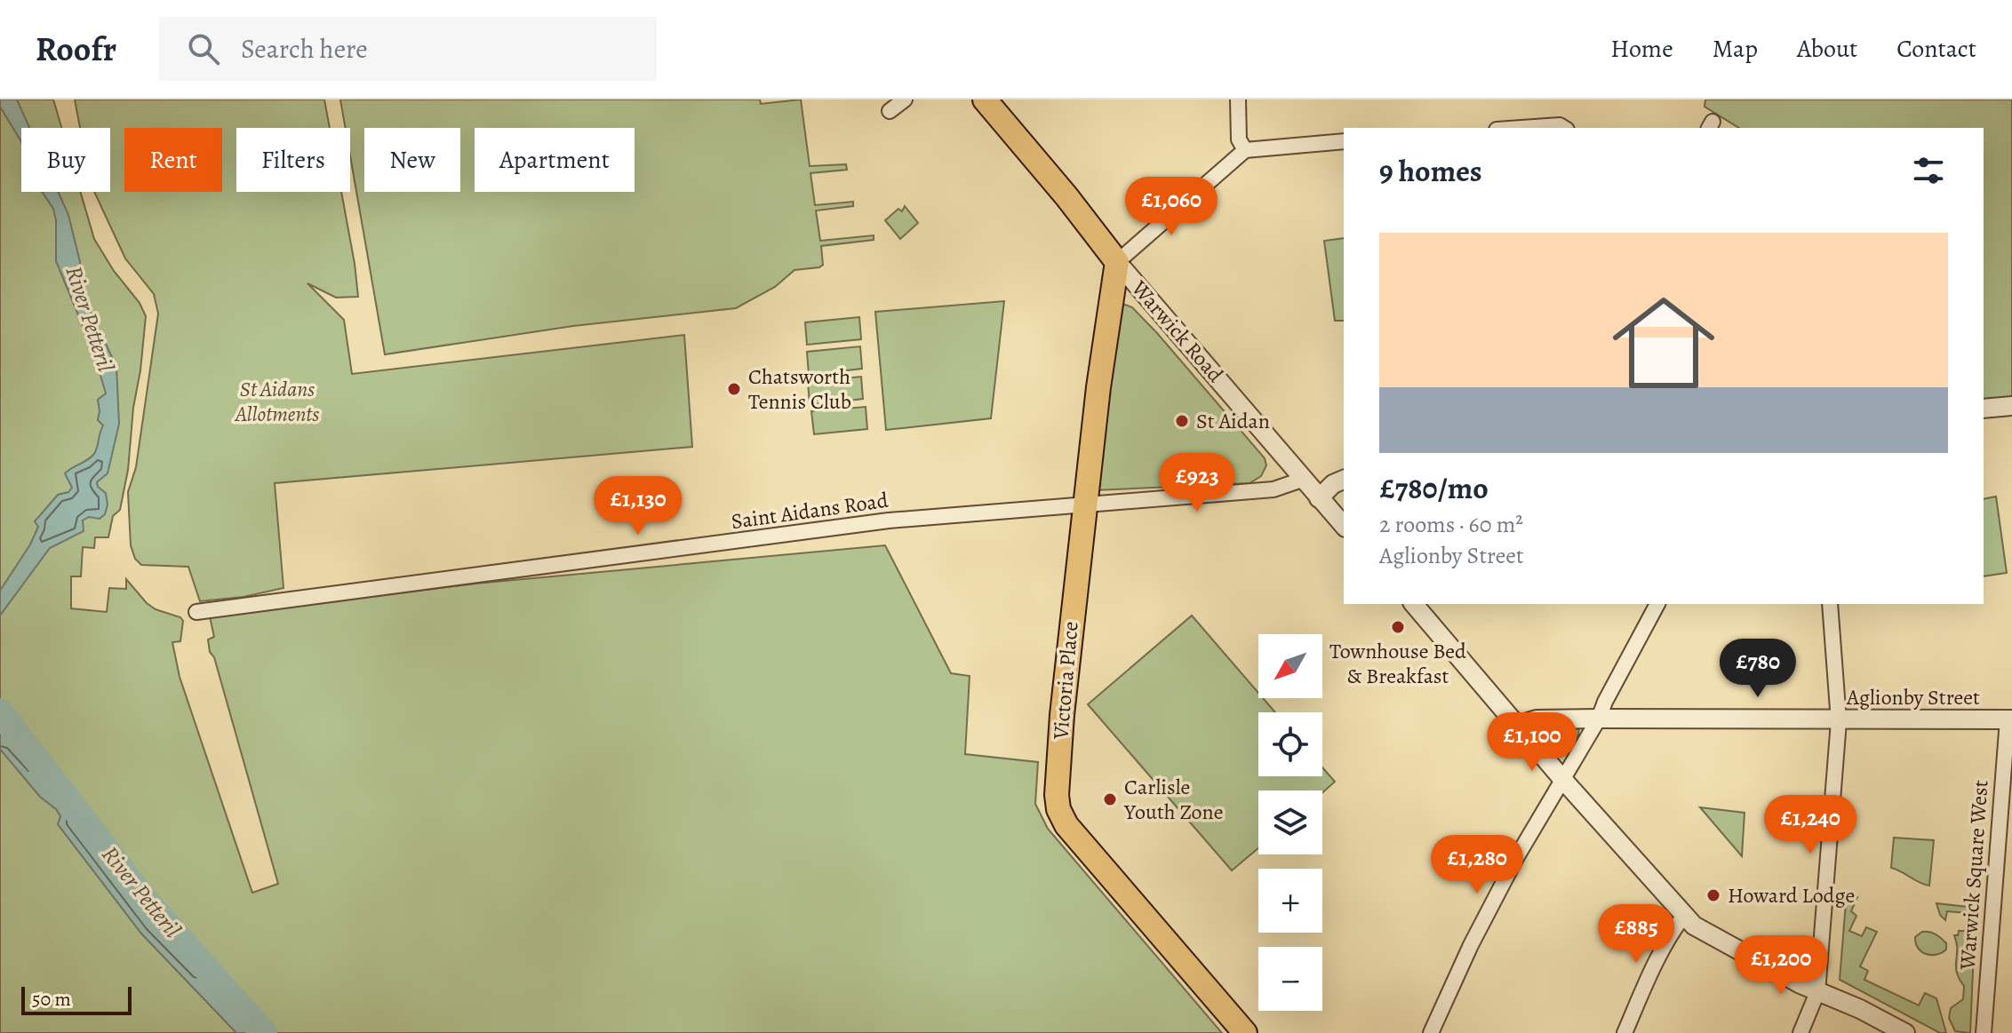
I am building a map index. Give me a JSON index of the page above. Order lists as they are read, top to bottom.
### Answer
{
  "streets": {
    "main road": ["Warwick Road", "Victoria Place"],
    "street": ["Saint Aidans Road", "Aglionby Street", "Warwick Square West"]
  },
  "crossings": [
    ["Warwick Road", "Saint Aidans Road"],
    ["Warwick Road", "Victoria Place"],
    ["Saint Aidans Road", "Victoria Place"],
    ["Aglionby Street", "Warwick Square West"]
  ],
  "water": ["River Petteril"],
  "parks": ["St Aidans Allotments"],
  "places": [
    "Chatsworth Tennis Club",
    "St Aidan",
    "Townhouse Bed & Breakfast",
    "Carlisle Youth Zone",
    "Howard Lodge"
  ],
  "scale_bar": "50 m",
  "north": "bottom left",
  "page": {
    "header": "Roofr",
    "search": "Search here",
    "nav": [
      "Home",
      "Map",
      "About",
      "Contact"
    ],
    "chip": [
      "Buy",
      "Rent",
      "Filters",
      "New",
      "Apartment"
    ],
    "heading": "9 homes",
    "price": [
      "£1,060",
      "£923",
      "£1,130",
      "£780",
      "£1,100",
      "£1,240",
      "£1,280",
      "£885",
      "£1,200"
    ],
    "list": [
      {
        "name": "£780/mo",
        "note": "2 rooms · 60 m² · Aglionby Street"
      }
    ],
    "map_buttons": ["+", "−"],
    "scale": "50 m"
  }
}
